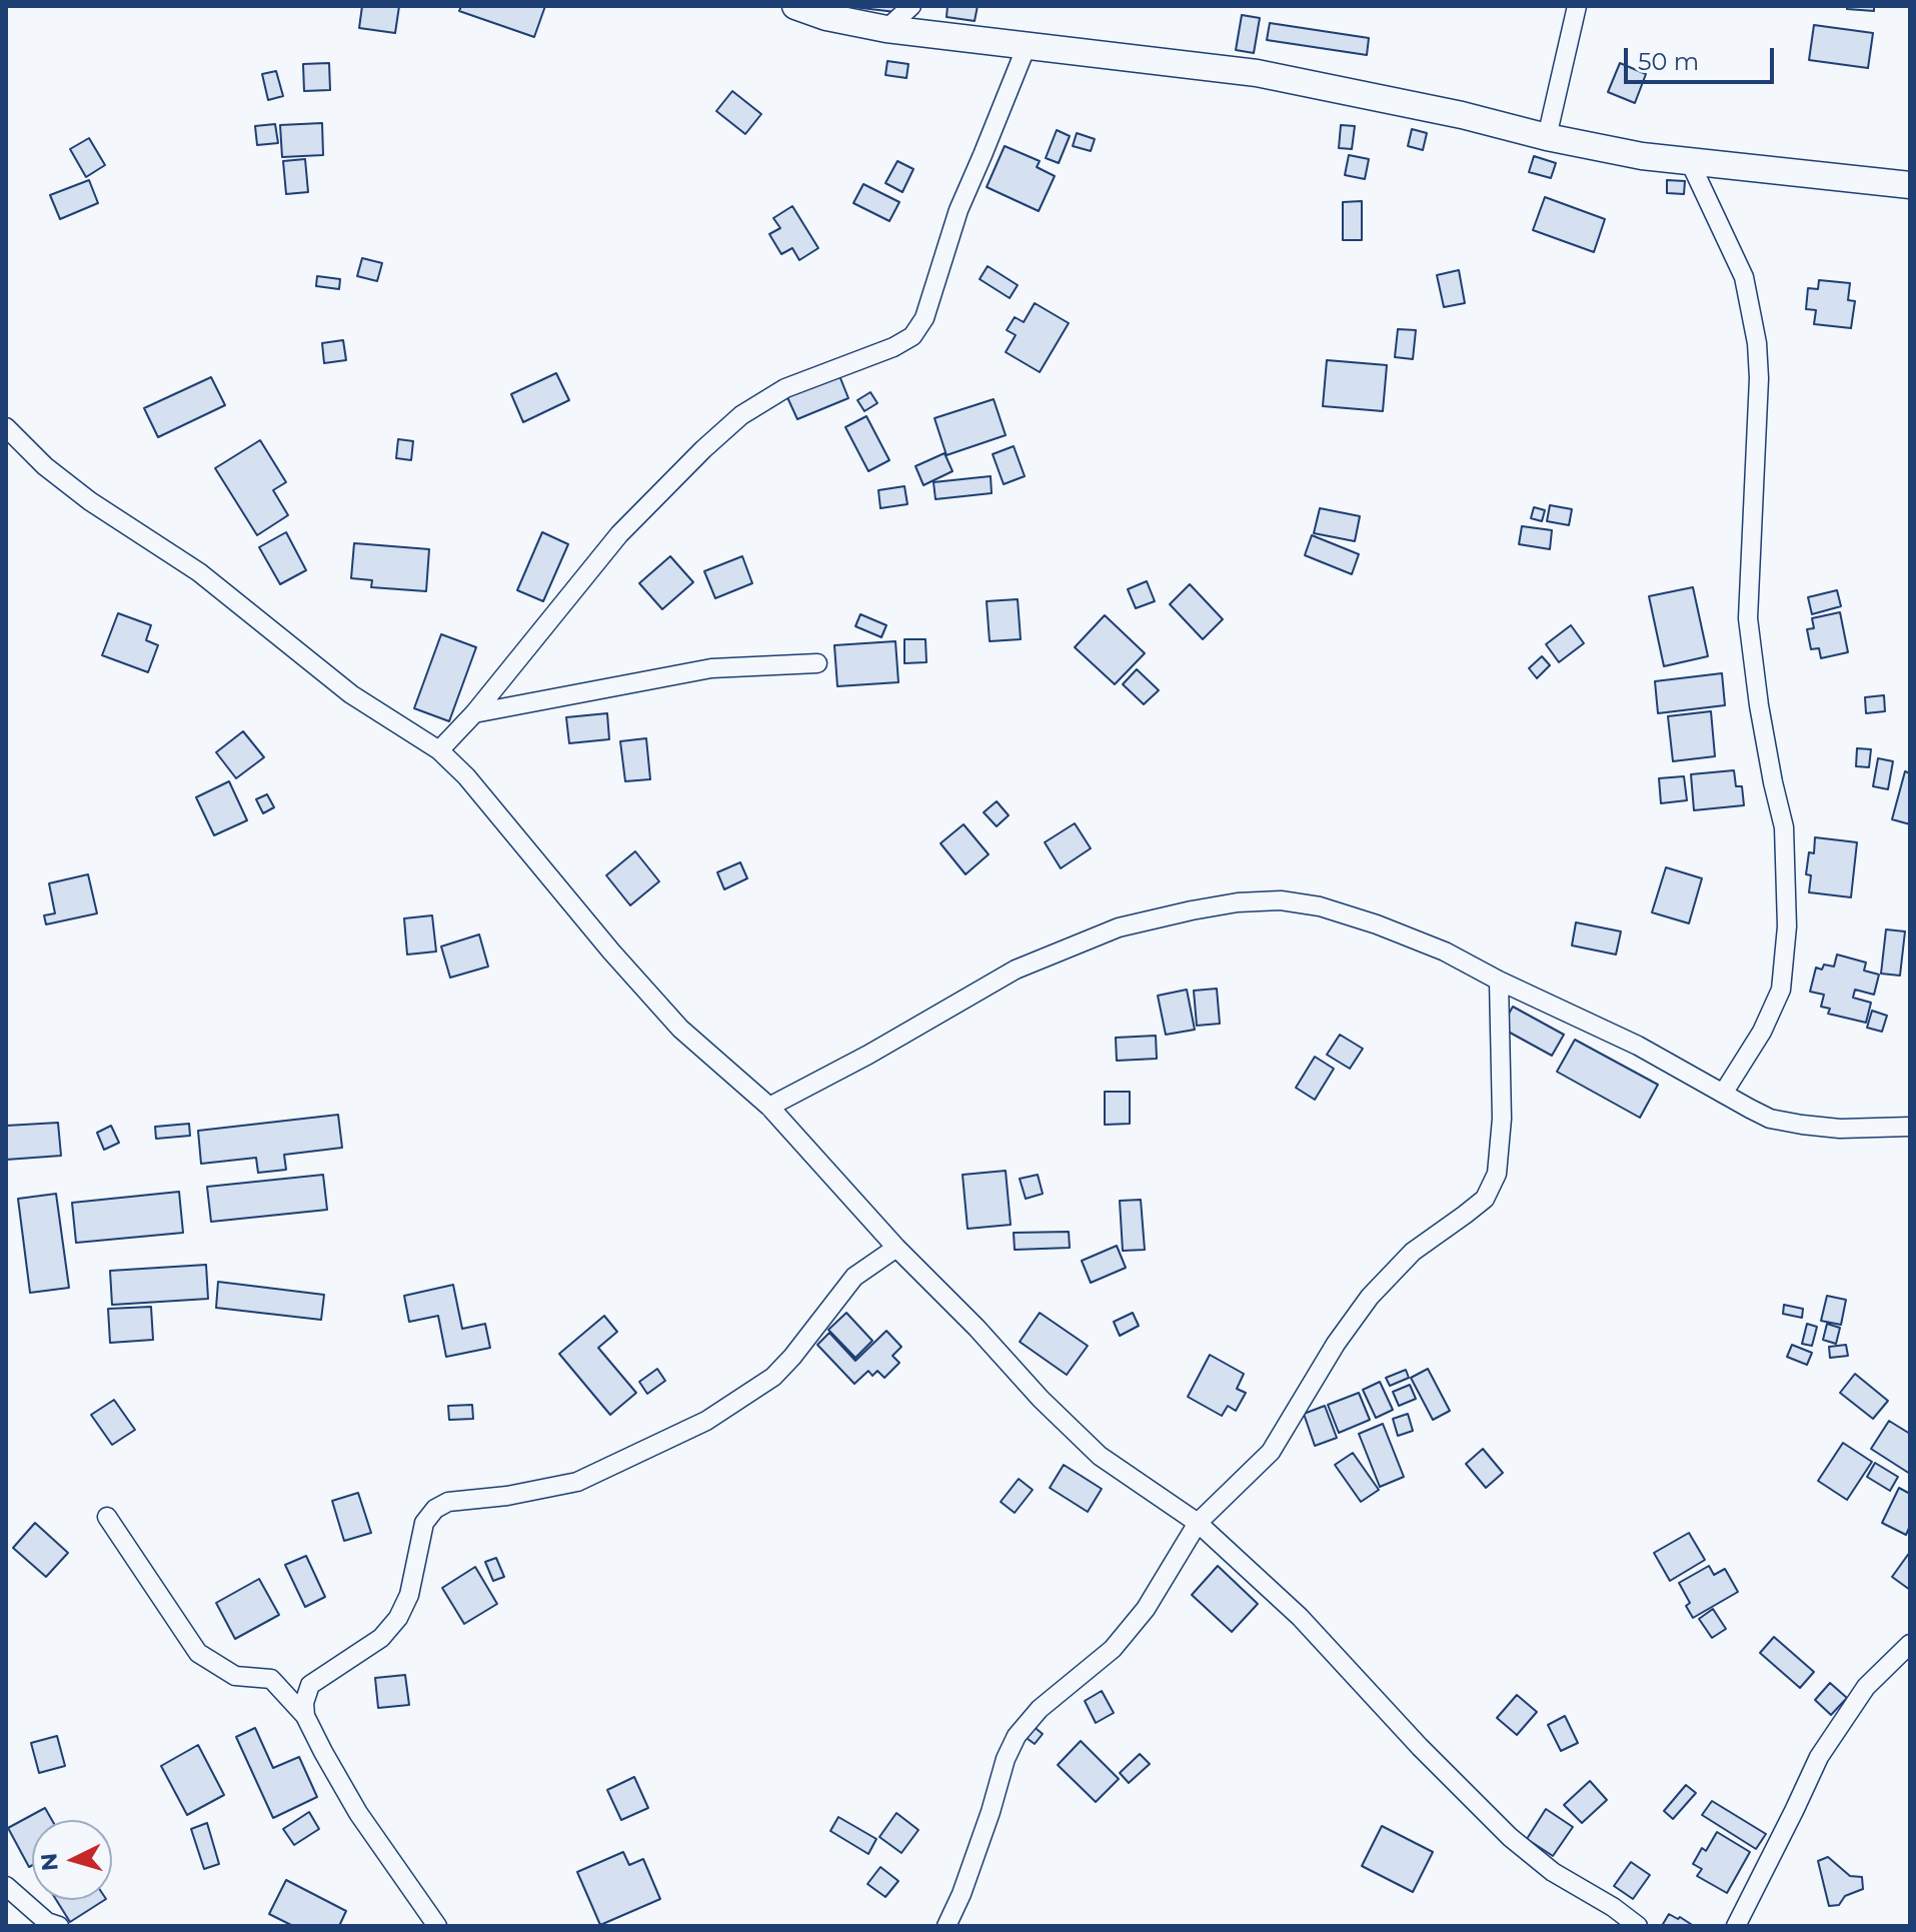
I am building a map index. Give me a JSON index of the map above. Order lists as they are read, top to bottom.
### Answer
{
  "scale_bar": "50 m",
  "north": "left"
}
